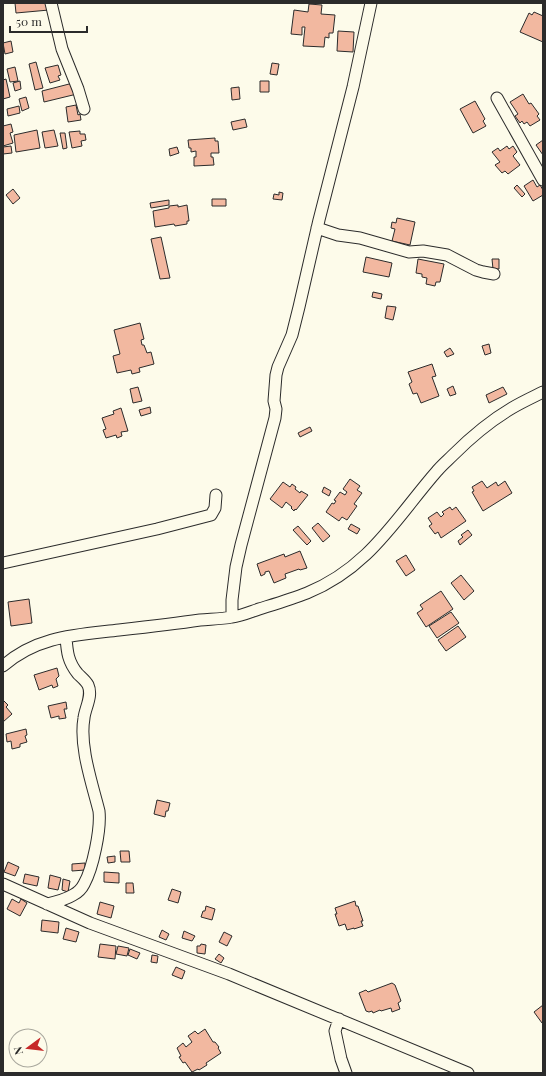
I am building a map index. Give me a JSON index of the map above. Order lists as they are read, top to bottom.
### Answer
{
  "scale_bar": "50 m",
  "north": "left"
}
